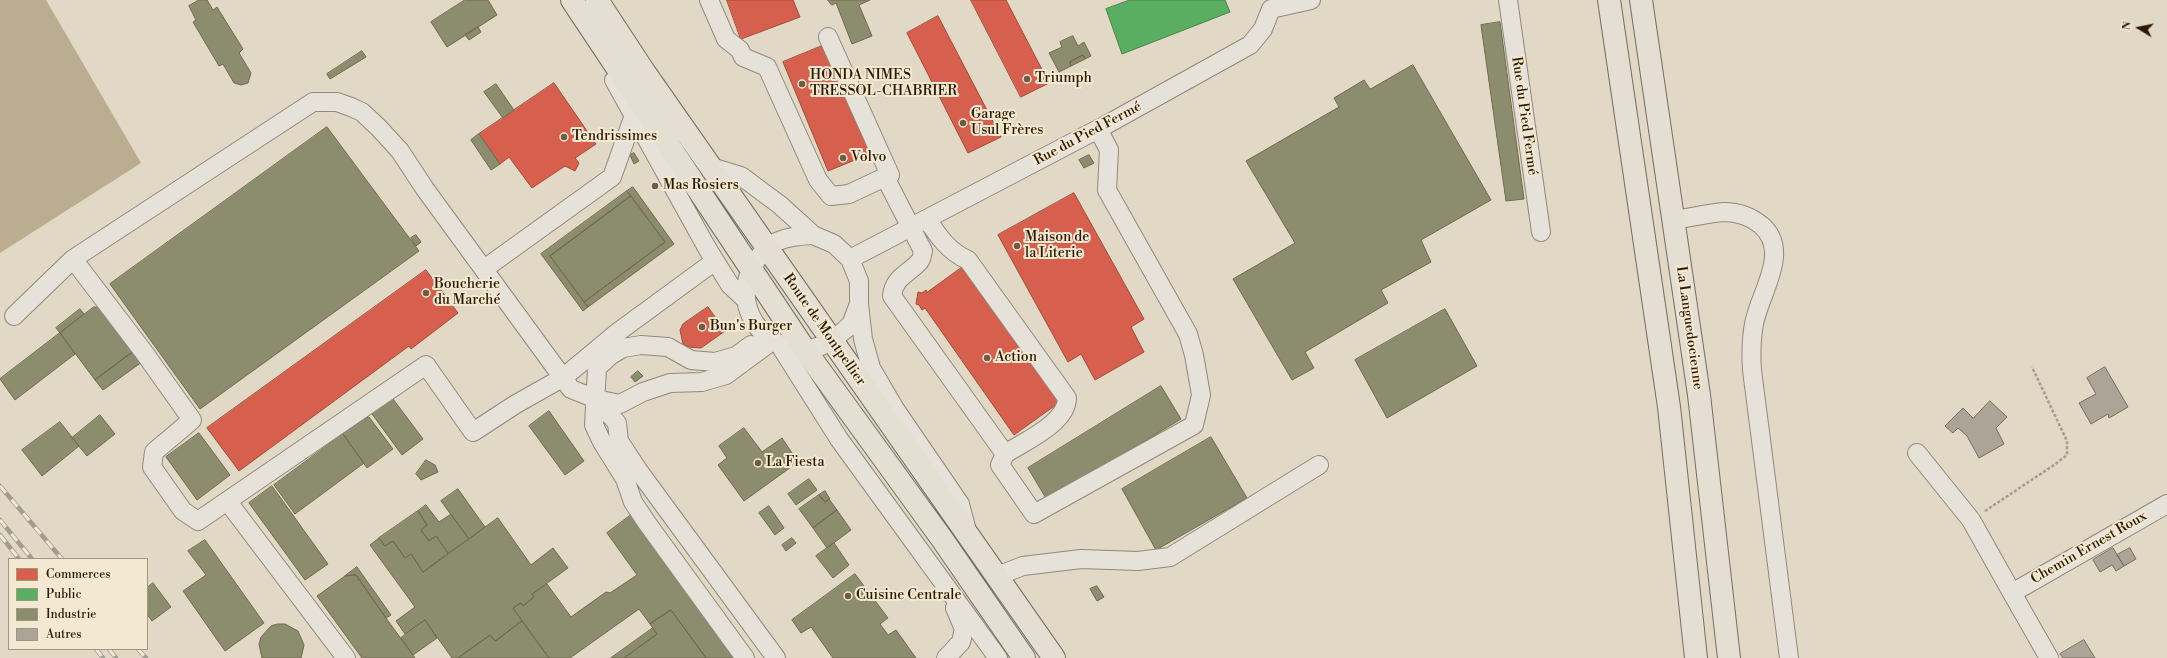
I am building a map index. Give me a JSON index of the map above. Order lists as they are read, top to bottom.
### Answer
{
  "streets": {
    "main road": ["La Languedocienne", "Route de Montpellier"],
    "street": ["Rue du Pied Fermé", "Chemin Ernest Roux"]
  },
  "places": [
    "Triumph",
    "HONDA NIMES TRESSOL-CHABRIER",
    "Garage Usul Frères",
    "Tendrissimes",
    "Volvo",
    "Mas Rosiers",
    "Maison de la Literie",
    "Boucherie du Marché",
    "Bun's Burger",
    "Action",
    "La Fiesta",
    "Cuisine Centrale"
  ],
  "legend": [
    "Commerces",
    "Public",
    "Industrie",
    "Autres"
  ],
  "north": "left"
}
